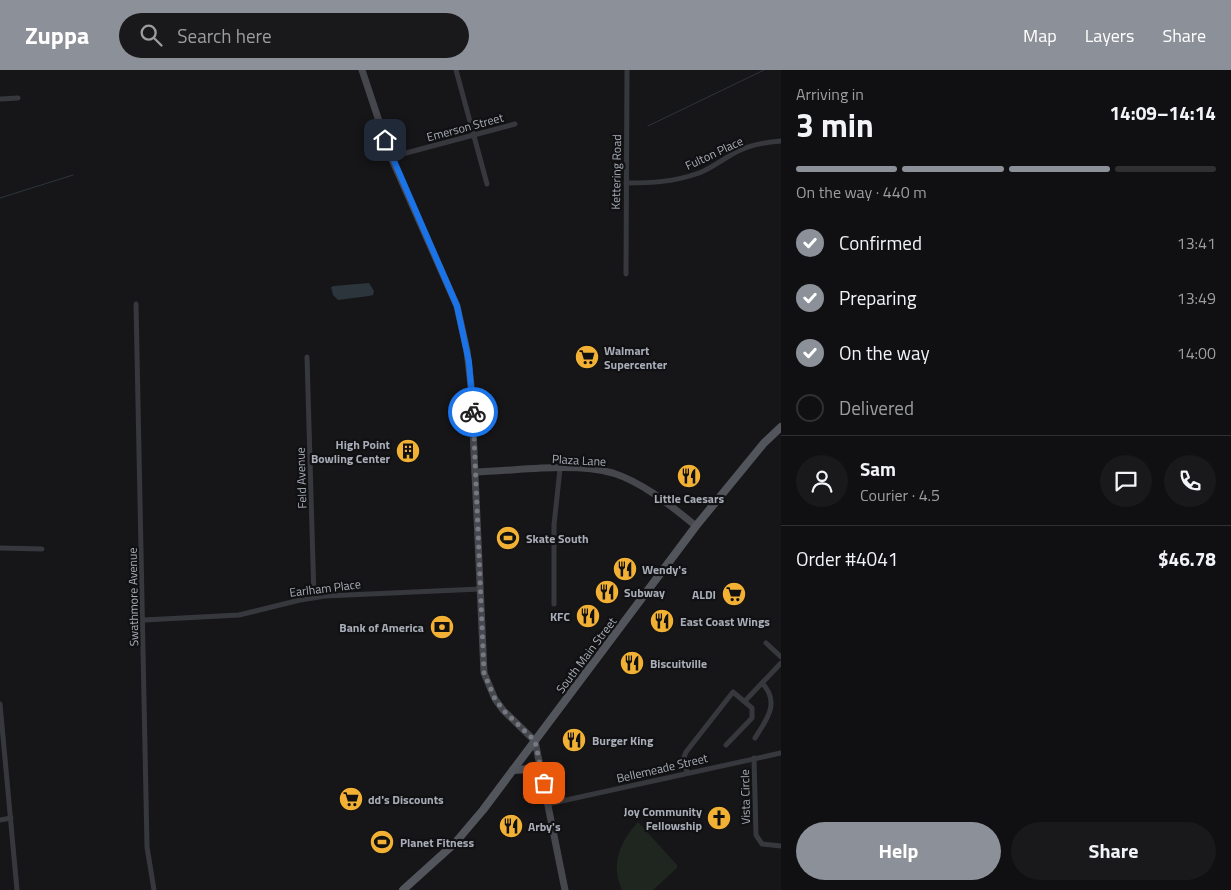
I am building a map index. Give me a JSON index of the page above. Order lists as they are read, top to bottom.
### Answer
{
  "streets": {
    "main road": ["Plaza Lane", "South Main Street"],
    "street": [
      "Emerson Street",
      "Fulton Place",
      "Kettering Road",
      "Feld Avenue",
      "Earlham Place",
      "Swathmore Avenue",
      "Bellemeade Street",
      "Vista Circle"
    ]
  },
  "crossings": [
    ["Fulton Place", "Kettering Road"],
    ["Plaza Lane", "South Main Street"],
    ["Feld Avenue", "Earlham Place"],
    ["Earlham Place", "Swathmore Avenue"],
    ["Bellemeade Street", "Vista Circle"]
  ],
  "places": {
    "supermarket": ["Walmart Supercenter", "ALDI", "dd's Discounts"],
    "building": ["High Point Bowling Center"],
    "restaurant": [
      "Little Caesars",
      "Wendy's",
      "Subway",
      "KFC",
      "East Coast Wings",
      "Biscuitville",
      "Burger King",
      "Arby's"
    ],
    "sports": ["Skate South", "Planet Fitness"],
    "bank": ["Bank of America"],
    "church": ["Joy Community Fellowship"]
  },
  "page": {
    "header": "Zuppa",
    "search": "Search here",
    "nav": ["Map", "Layers", "Share"],
    "heading": ["3 min", "Arriving in", "14:09–14:14"],
    "panel": [
      "Sam",
      "Courier · 4.5",
      "Order #4041",
      "$46.78"
    ],
    "bar": "On the way · 440 m",
    "list": [
      ["Confirmed", "13:41"],
      ["Preparing", "13:49"],
      ["On the way", "14:00"],
      "Delivered"
    ],
    "buttons": ["Help", "Share"]
  }
}
